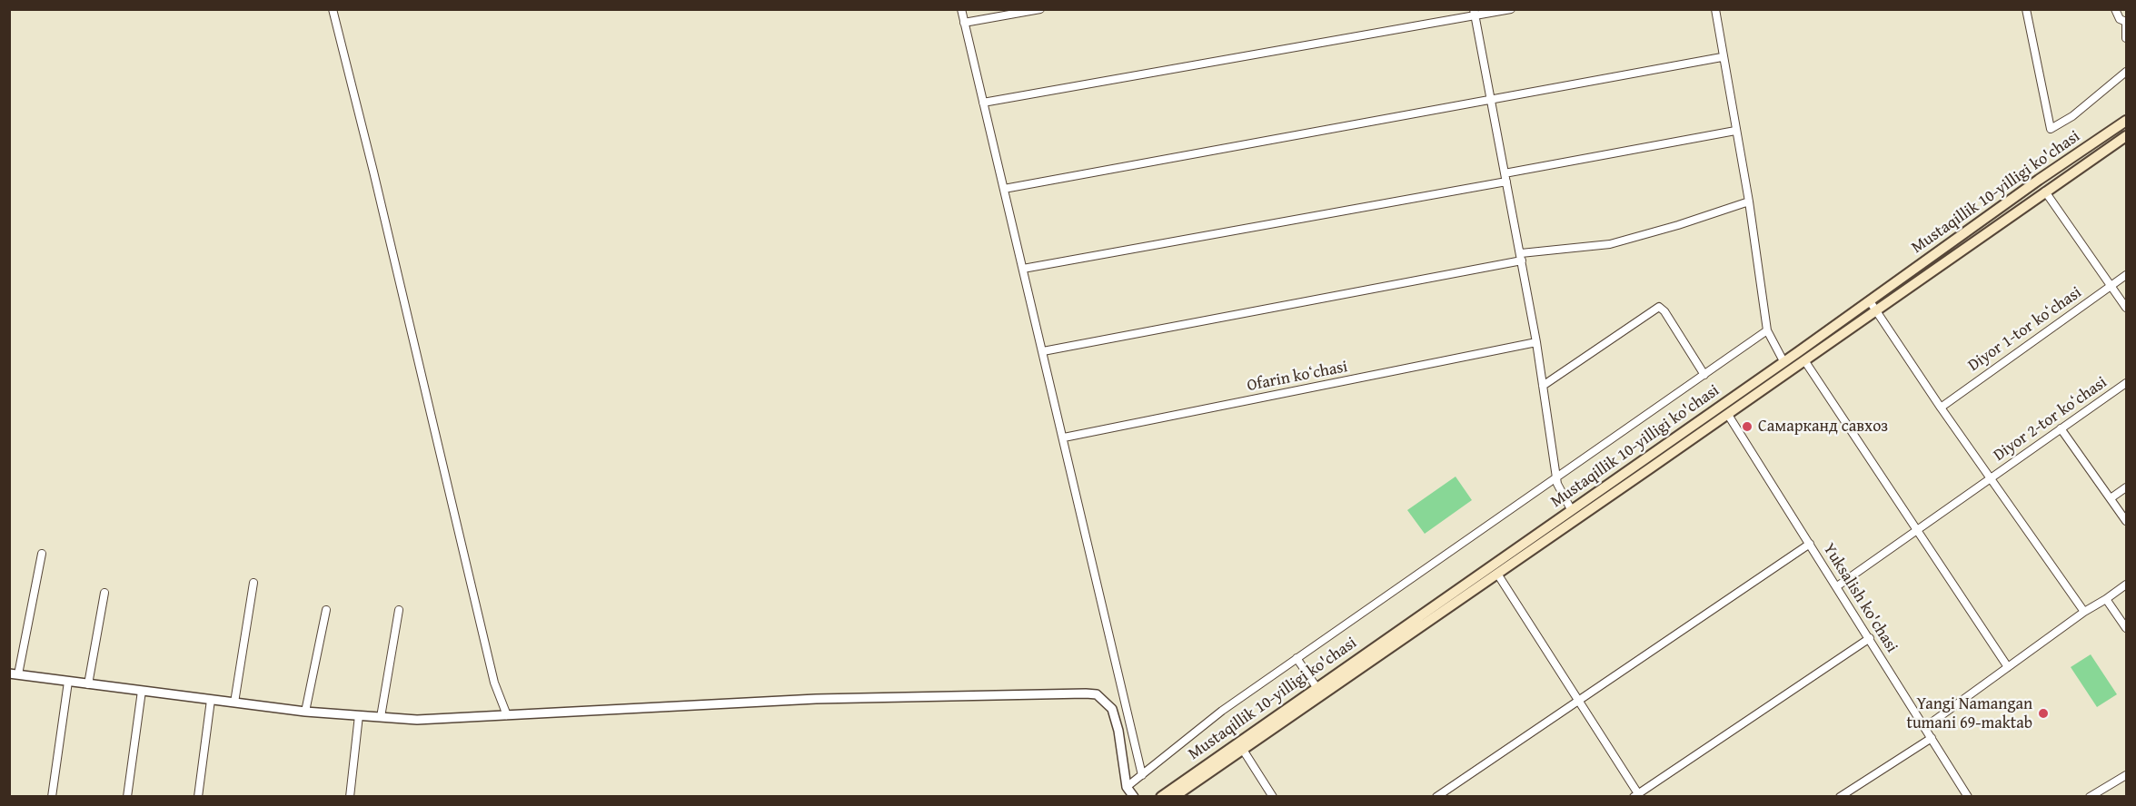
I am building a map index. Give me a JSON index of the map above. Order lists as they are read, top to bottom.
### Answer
{
  "streets": {
    "main road": ["Mustaqillik 10-yilligi ko'chasi"],
    "street": [
      "Diyor 1-tor koʻchasi",
      "Ofarin koʻchasi",
      "Diyor 2-tor koʻchasi",
      "Yuksalish ko'chasi"
    ]
  },
  "crossings": [
    ["Mustaqillik 10-yilligi ko'chasi", "Yuksalish ko'chasi"],
    ["Diyor 2-tor koʻchasi", "Yuksalish ko'chasi"]
  ],
  "places": ["Самарканд савхоз", "Yangi Namangan tumani 69-maktab"]
}
